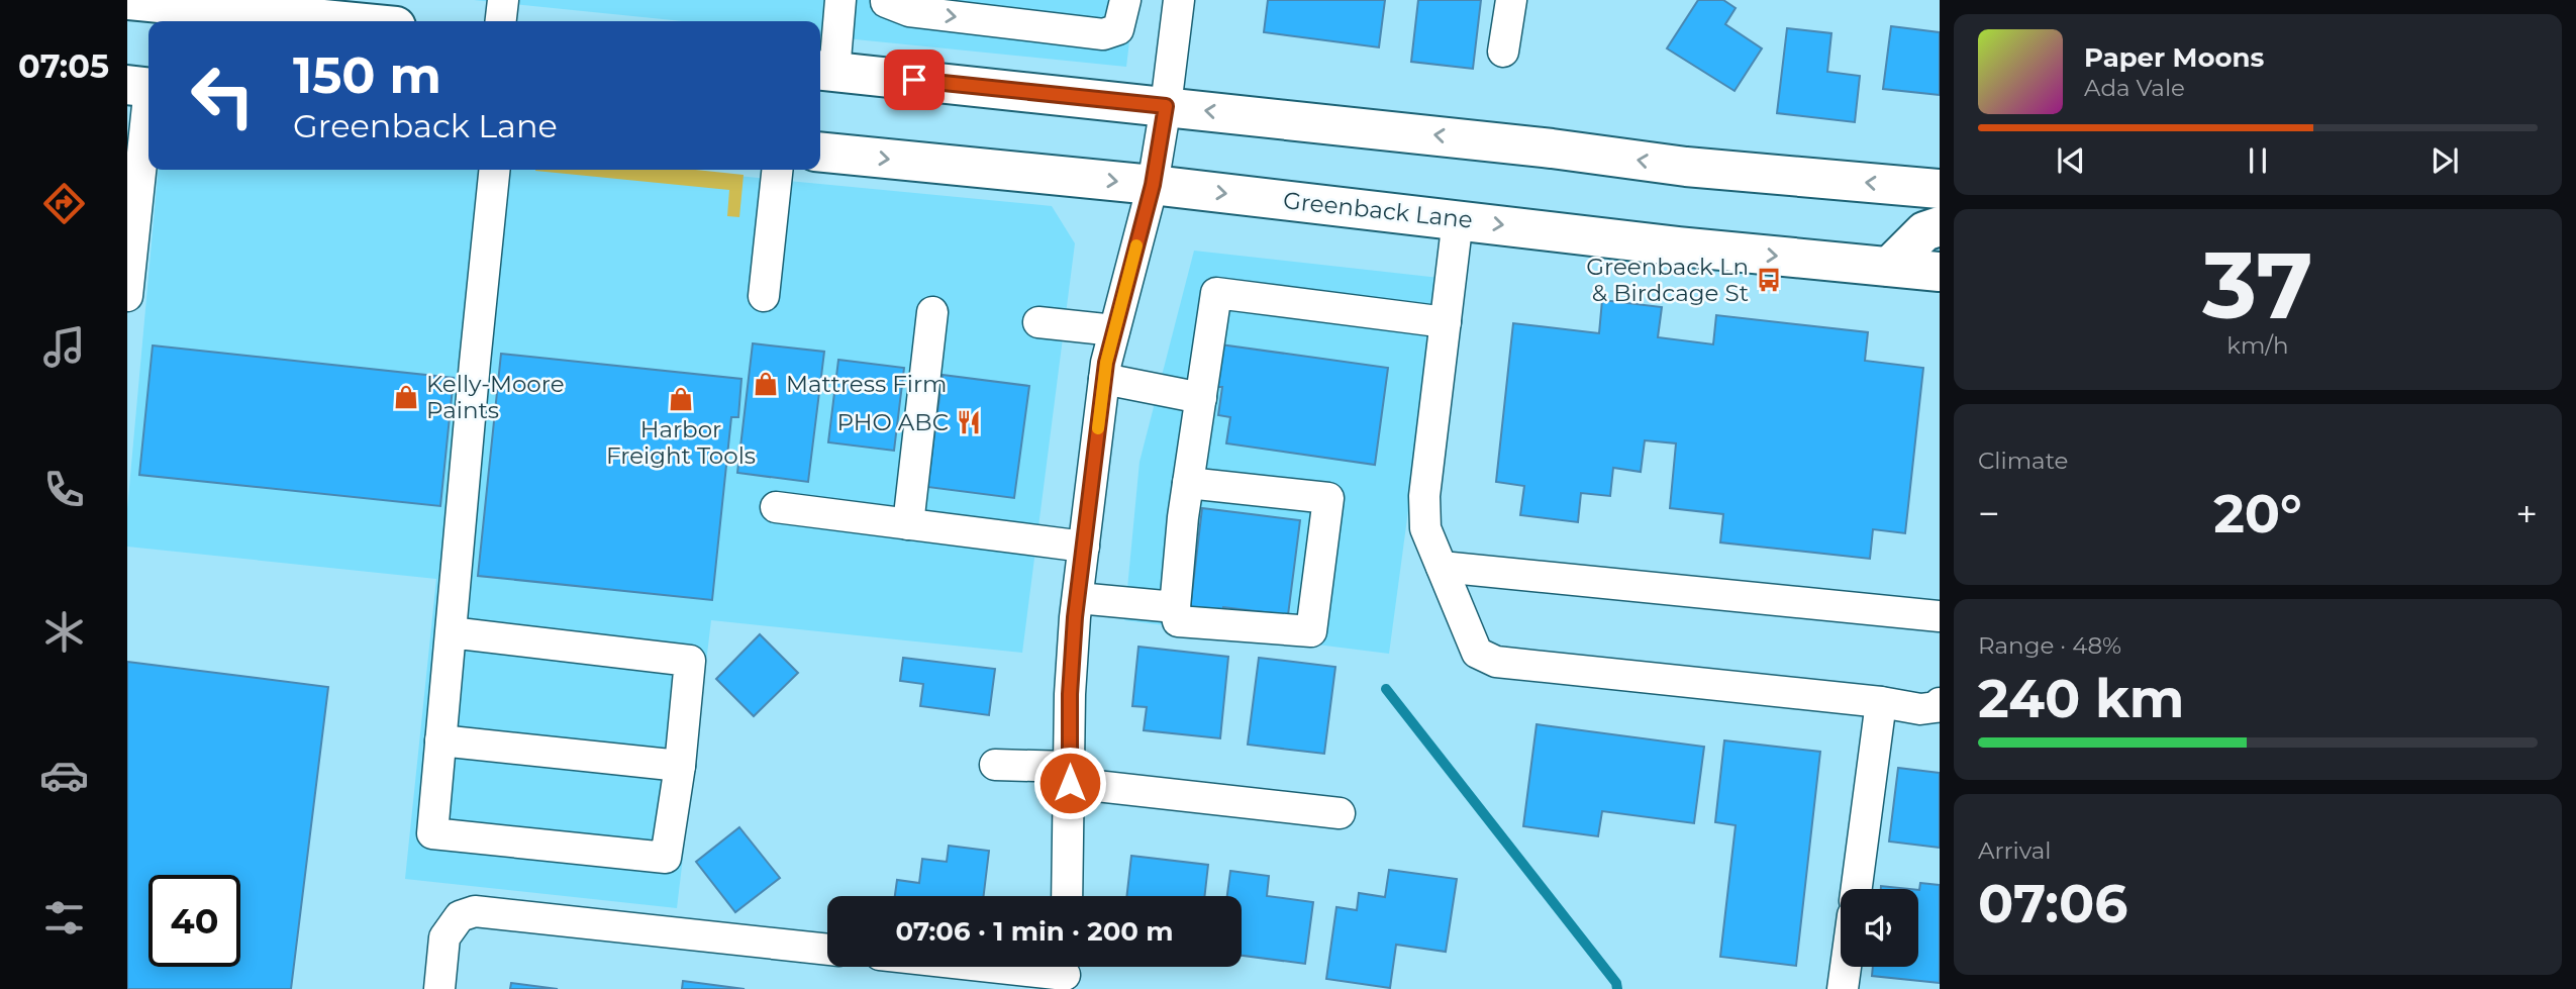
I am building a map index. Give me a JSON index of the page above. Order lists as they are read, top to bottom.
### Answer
{
  "streets": {
    "main road": ["Greenback Lane"]
  },
  "places": {
    "bus stop": ["Greenback Ln & Birdcage St"],
    "shop": ["Mattress Firm", "Kelly-Moore Paints", "Harbor Freight Tools"],
    "restaurant": ["PHO ABC"]
  },
  "page": {
    "tabs": "07:05",
    "turn": ["150 m", "Greenback Lane"],
    "song": ["Paper Moons", "Ada Vale"],
    "tile": [
      ["37", "km/h"],
      "Climate",
      ["Range · 48%", "240 km"],
      ["Arrival", "07:06"]
    ],
    "heat": ["−", "20°", "+"],
    "limit": "40",
    "trip": "07:06 · 1 min · 200 m"
  }
}
